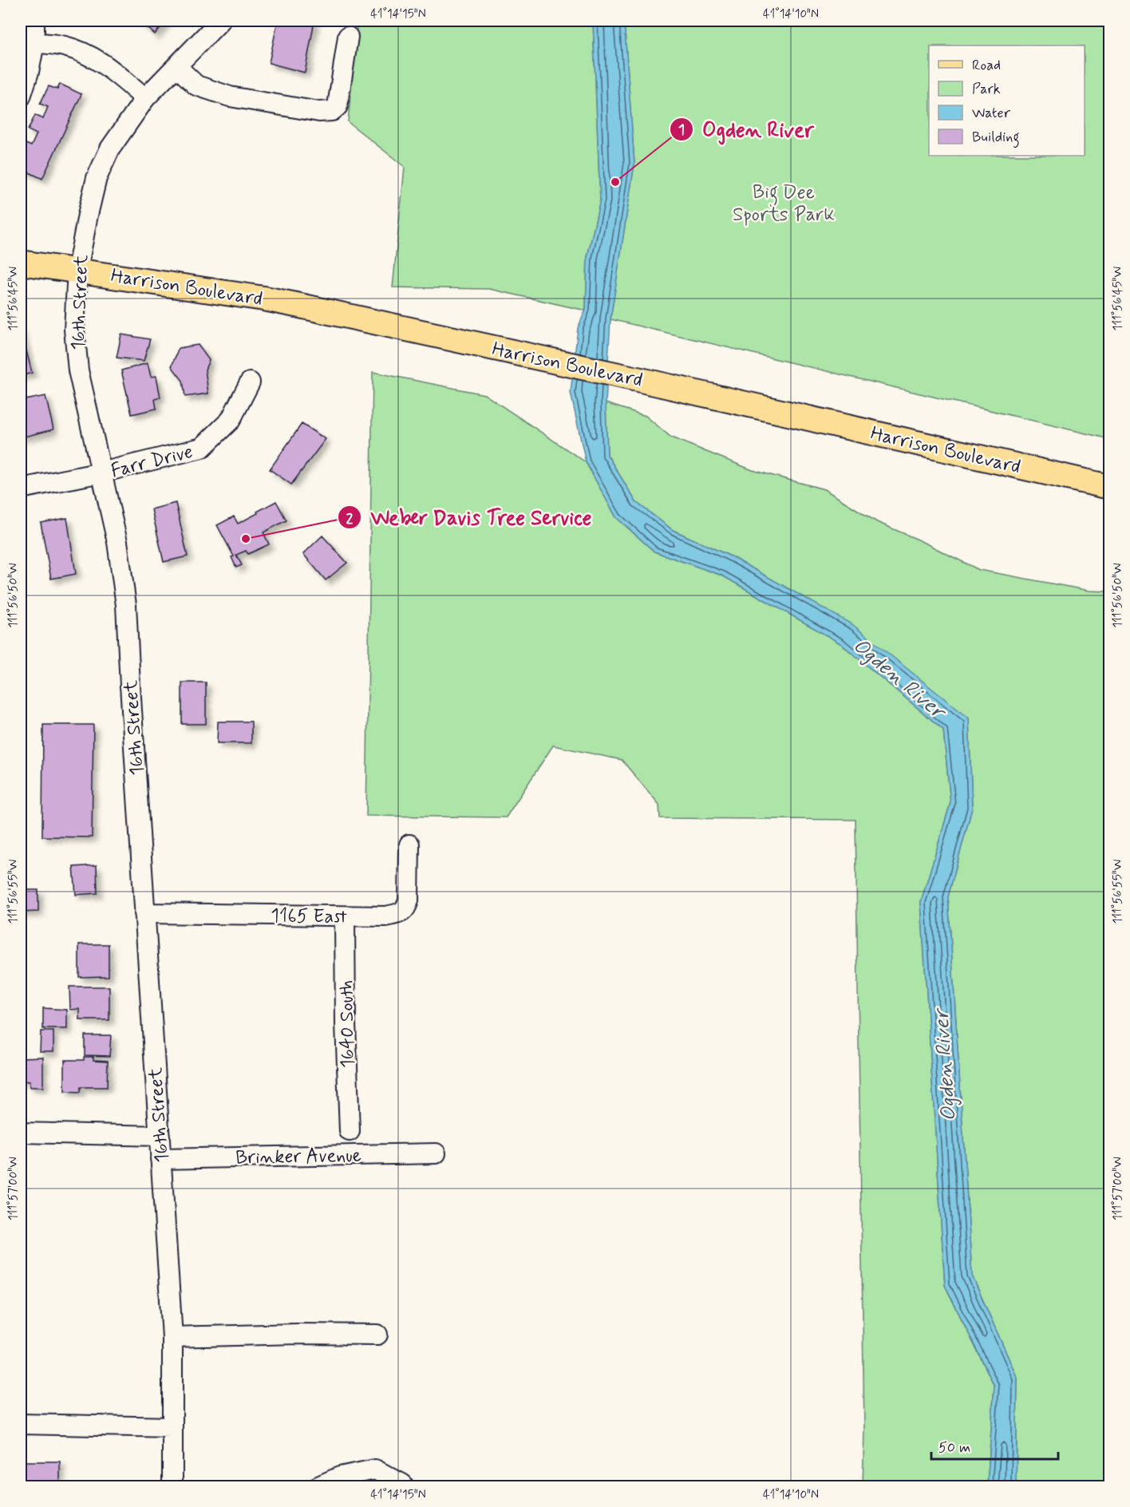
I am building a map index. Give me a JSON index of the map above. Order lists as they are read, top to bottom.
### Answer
{
  "streets": {
    "main road": ["Harrison Boulevard"],
    "street": [
      "16th Street",
      "Farr Drive",
      "1165 East",
      "1640 South",
      "Brinker Avenue"
    ]
  },
  "crossings": [
    ["Harrison Boulevard", "16th Street"],
    ["16th Street", "Farr Drive"],
    ["16th Street", "1165 East"],
    ["16th Street", "Brinker Avenue"],
    ["1165 East", "1640 South"]
  ],
  "water": ["Ogden River"],
  "parks": ["Big Dee Sports Park"],
  "places": ["Ogden River", "Weber Davis Tree Service"],
  "legend": [
    "Road",
    "Park",
    "Water",
    "Building"
  ],
  "scale_bar": "50 m",
  "coordinates": [
    "41°14'15\"N",
    "41°14'10\"N",
    "111°56'45\"W",
    "111°56'50\"W",
    "111°56'55\"W",
    "111°57'00\"W"
  ]
}
